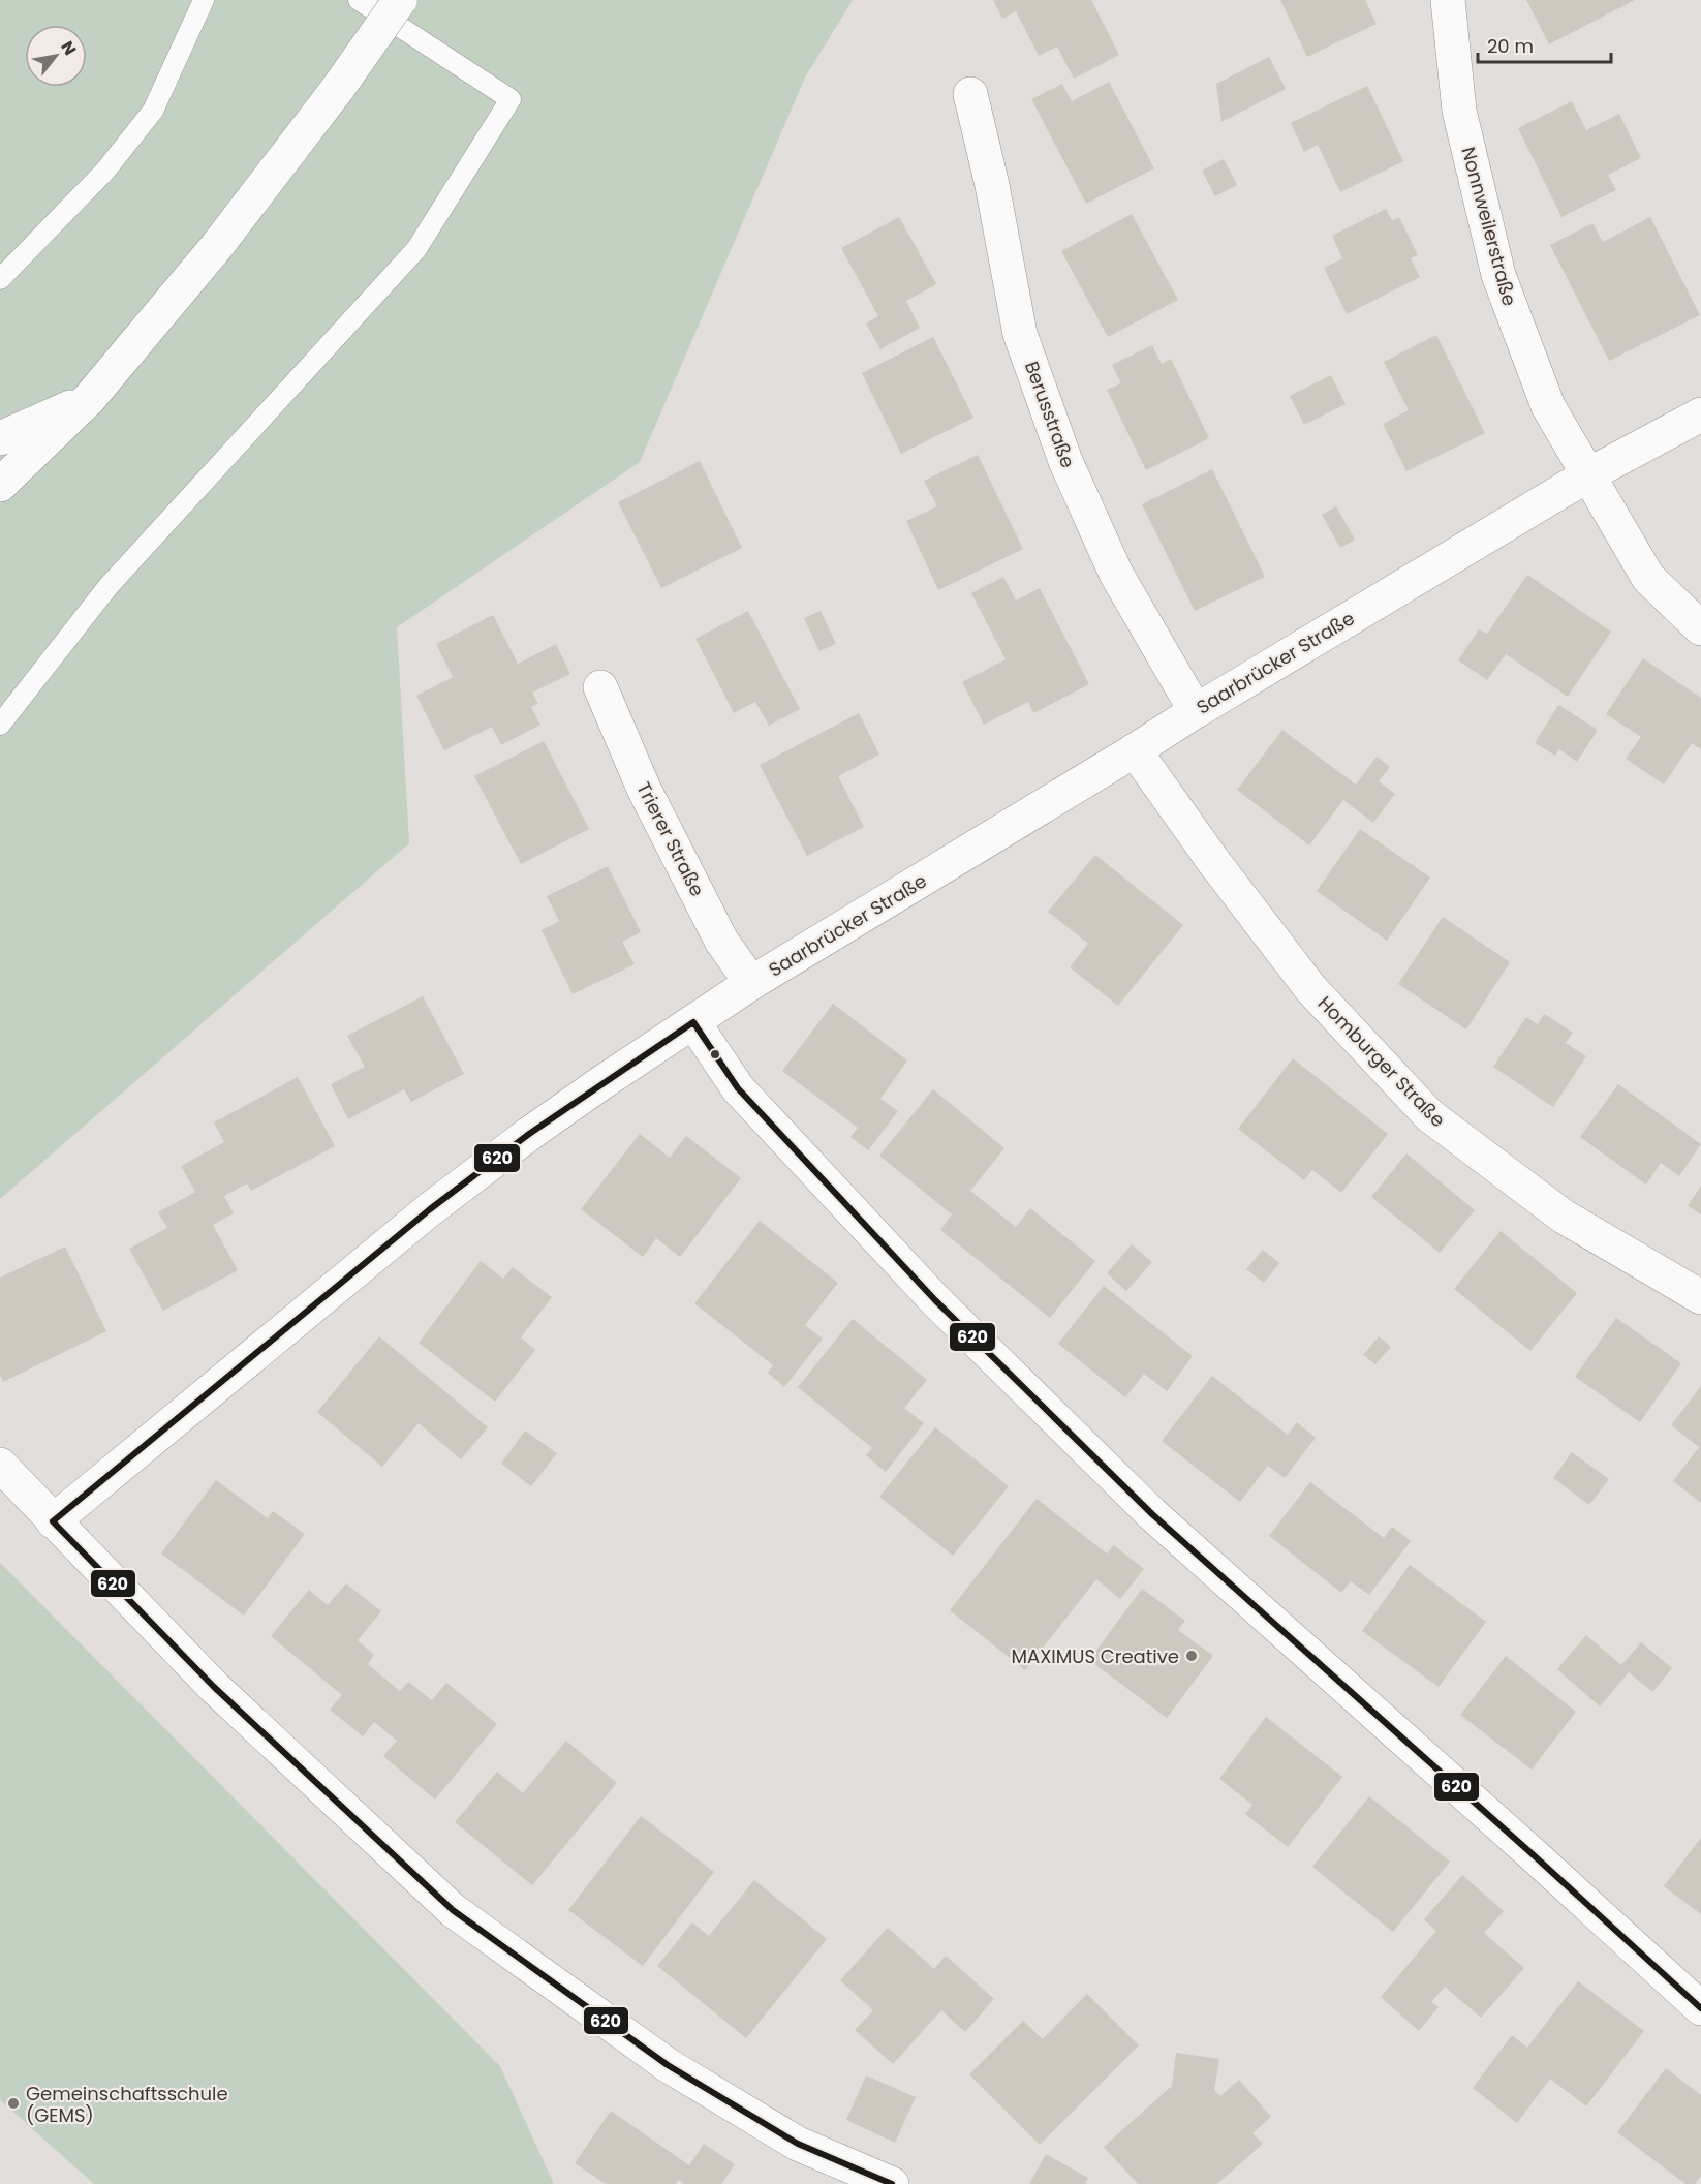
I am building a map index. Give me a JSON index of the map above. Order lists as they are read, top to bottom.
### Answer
{
  "streets": {
    "main road": [
      "Nonnweilerstraße",
      "Berusstraße",
      "Saarbrücker Straße",
      "Trierer Straße",
      "Homburger Straße"
    ]
  },
  "crossings": [
    ["Nonnweilerstraße", "Saarbrücker Straße"],
    ["Berusstraße", "Saarbrücker Straße"],
    ["Saarbrücker Straße", "Trierer Straße"],
    ["Saarbrücker Straße", "Homburger Straße"]
  ],
  "places": ["MAXIMUS Creative", "Gemeinschaftsschule (GEMS)"],
  "lines": ["transit line 620"],
  "scale_bar": "20 m",
  "north": "top right"
}
